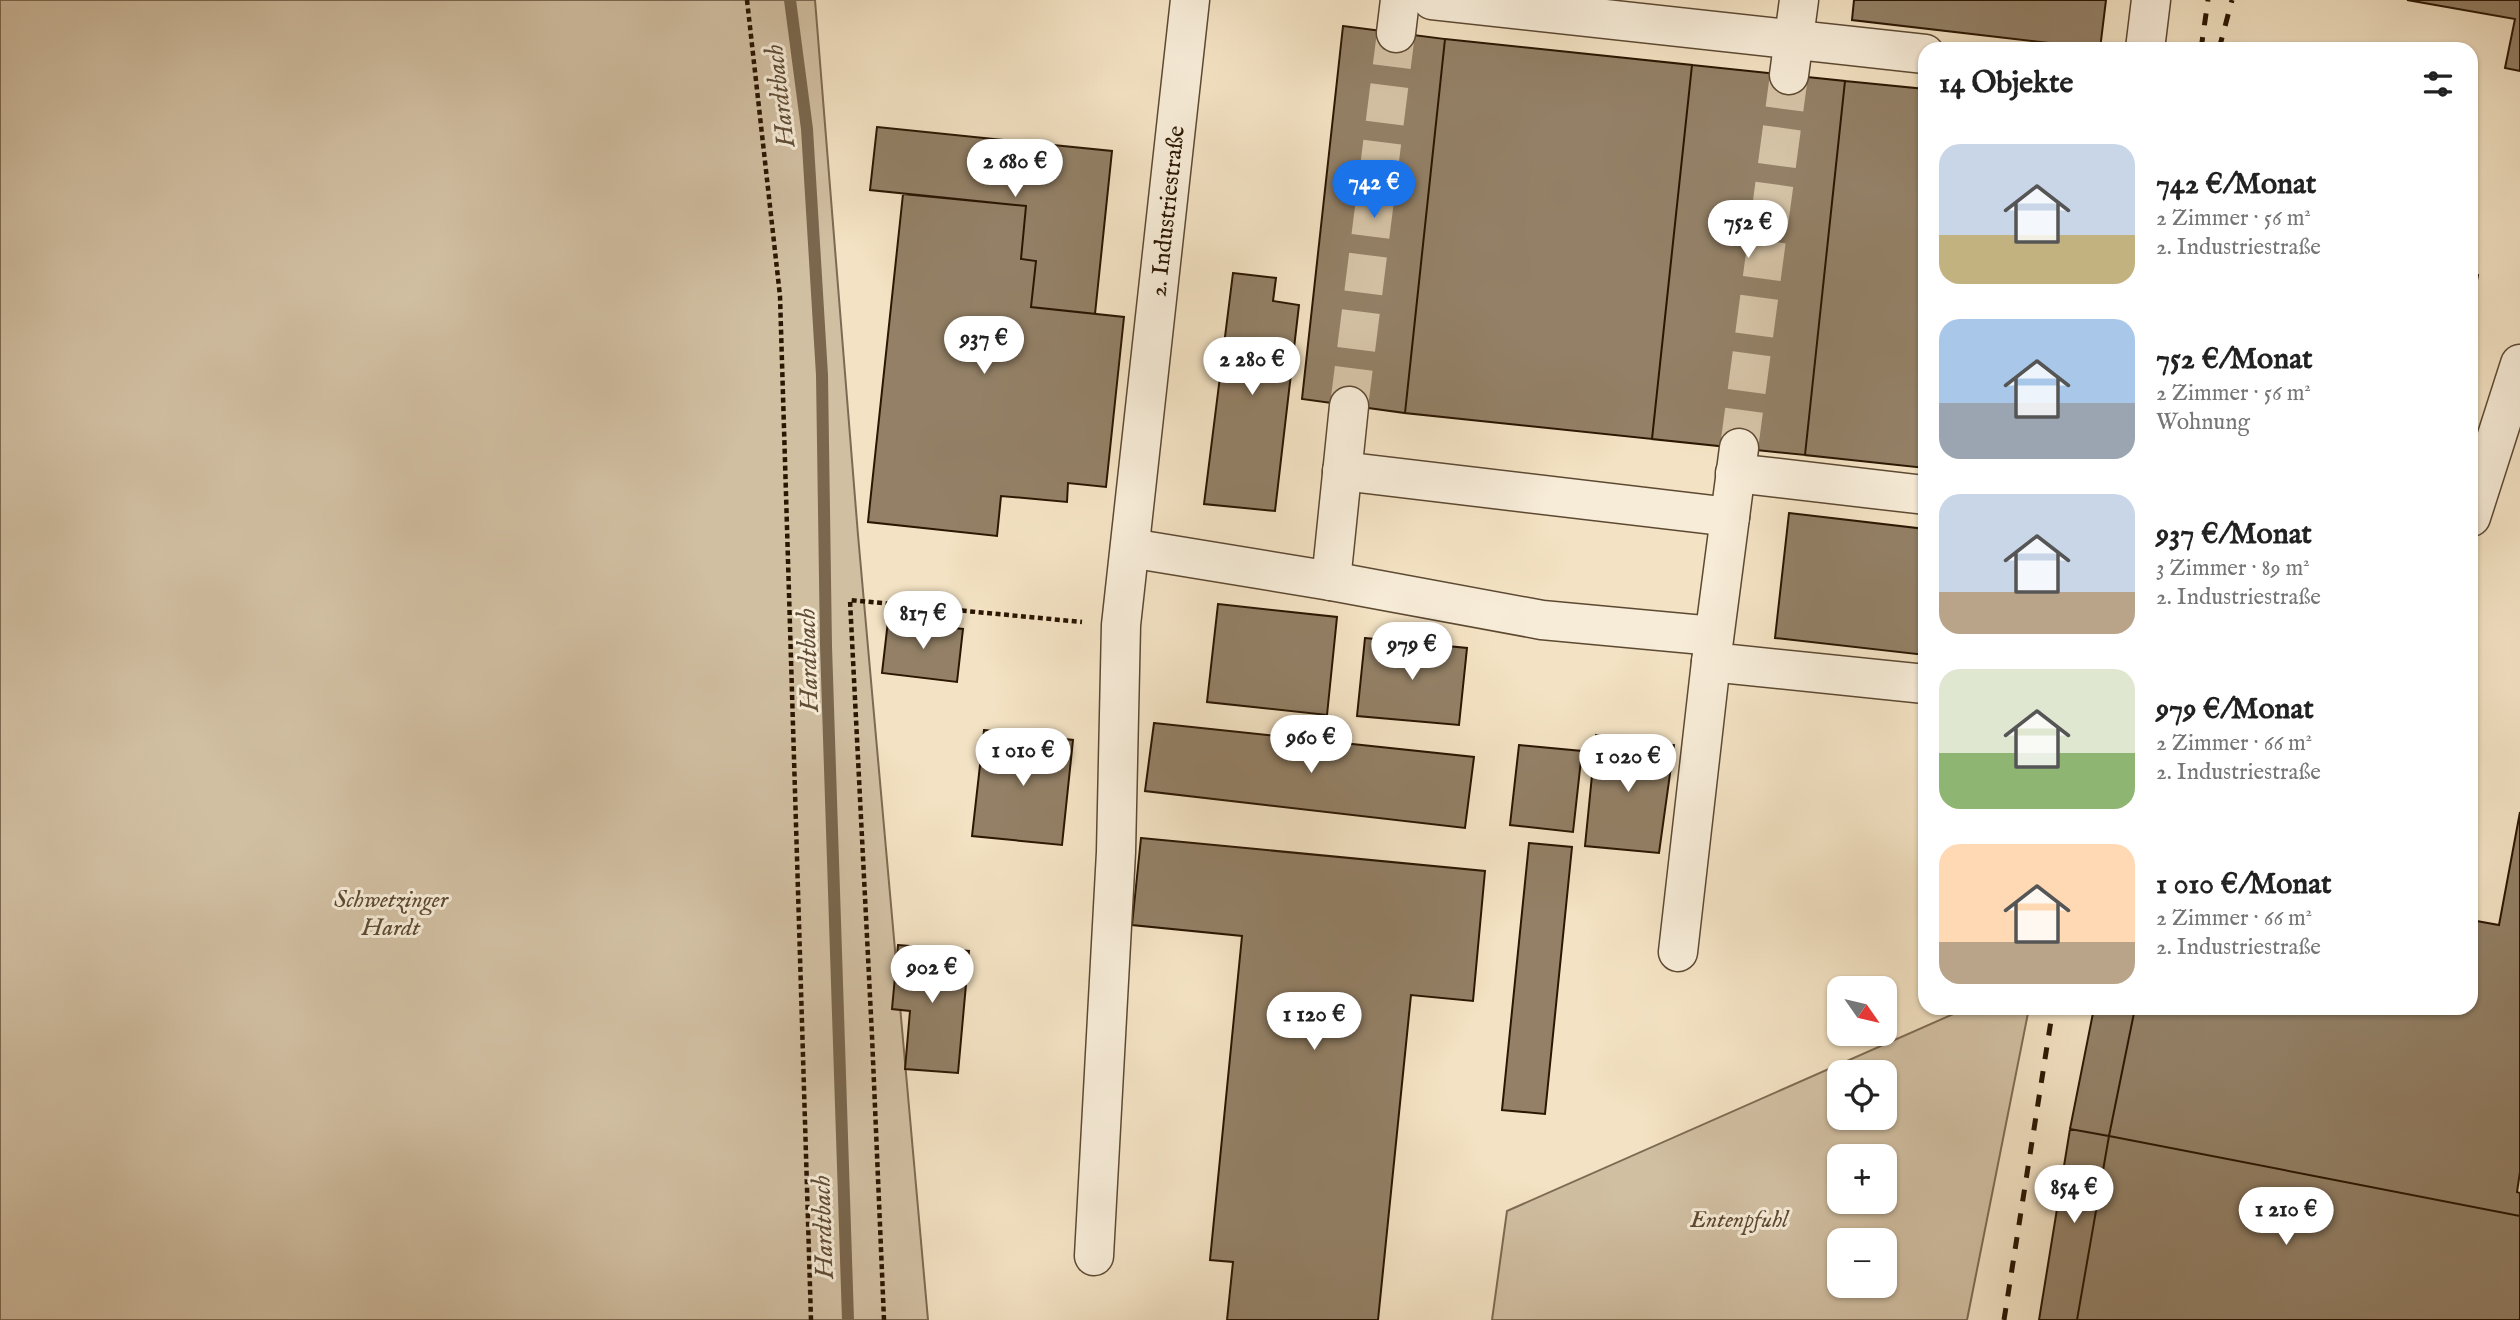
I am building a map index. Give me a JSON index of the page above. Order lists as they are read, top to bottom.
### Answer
{
  "streets": {
    "street": ["2. Industriestraße"]
  },
  "water": ["Hardtbach"],
  "parks": ["Schwetzinger Hardt", "Entenpfuhl"],
  "north": "bottom right",
  "page": {
    "heading": "14 Objekte",
    "list": [
      {
        "name": "742 €/Monat",
        "note": "2 Zimmer · 56 m² · 2. Industriestraße"
      },
      {
        "name": "752 €/Monat",
        "note": "2 Zimmer · 56 m² · Wohnung"
      },
      {
        "name": "937 €/Monat",
        "note": "3 Zimmer · 89 m² · 2. Industriestraße"
      },
      {
        "name": "979 €/Monat",
        "note": "2 Zimmer · 66 m² · 2. Industriestraße"
      },
      {
        "name": "1 010 €/Monat",
        "note": "2 Zimmer · 66 m² · 2. Industriestraße"
      }
    ],
    "price": [
      "2 680 €",
      "742 €",
      "752 €",
      "937 €",
      "2 280 €",
      "817 €",
      "979 €",
      "960 €",
      "1 010 €",
      "1 020 €",
      "902 €",
      "1 120 €",
      "854 €",
      "1 210 €"
    ],
    "map_buttons": ["+", "−"]
  }
}
